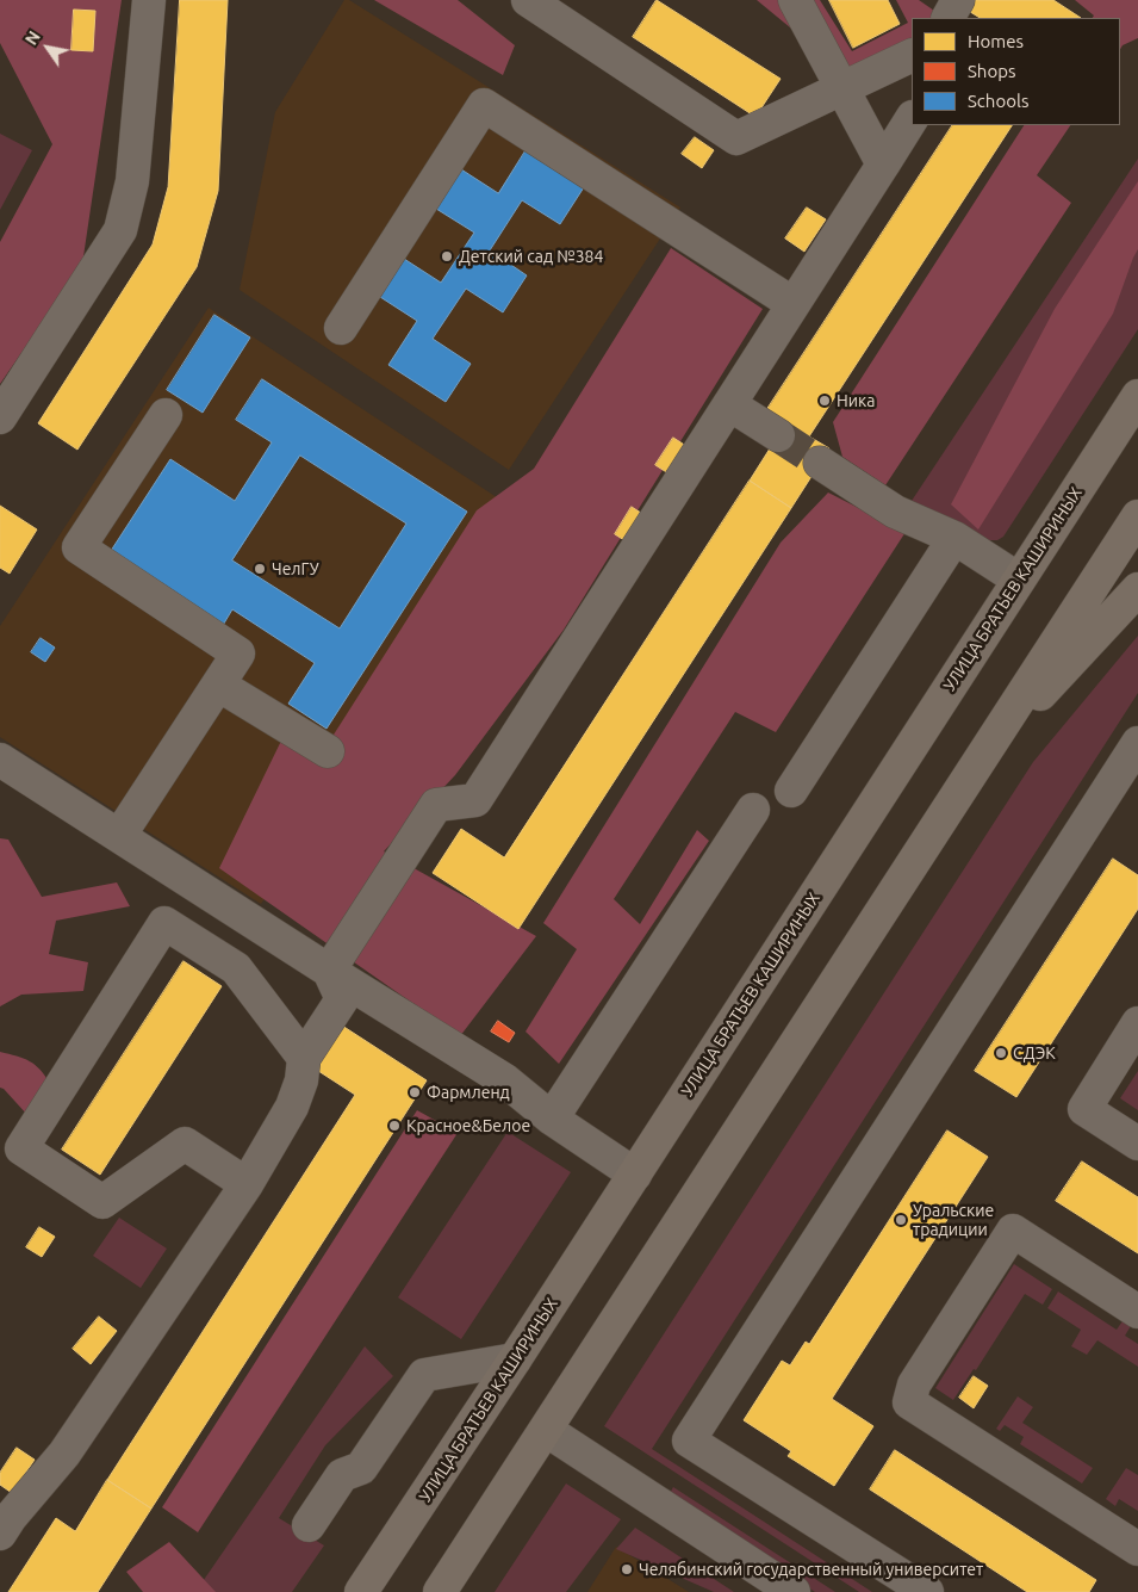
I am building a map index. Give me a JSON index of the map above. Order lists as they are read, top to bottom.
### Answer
{
  "streets": {
    "main road": ["УЛИЦА БРАТЬЕВ КАШИРИНЫХ"]
  },
  "places": [
    "Детский сад №384",
    "Ника",
    "ЧелГУ",
    "СДЭК",
    "Фармленд",
    "Красное&Белое",
    "Уральские традиции",
    "Челябинский государственный университет"
  ],
  "legend": ["Homes", "Shops", "Schools"],
  "north": "top left"
}
